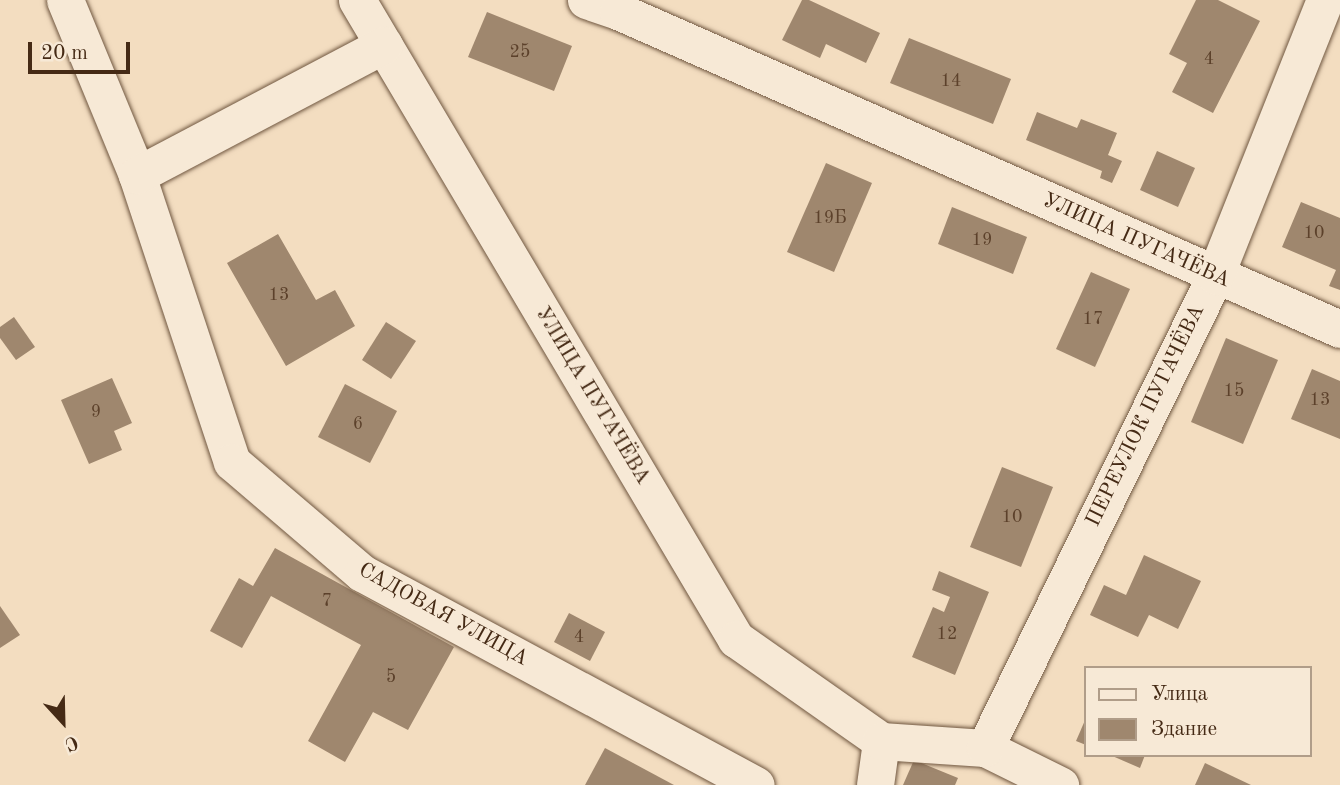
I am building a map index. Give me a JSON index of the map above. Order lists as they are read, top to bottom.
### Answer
{
  "streets": {
    "street": ["УЛИЦА ПУГАЧЁВА", "ПЕРЕУЛОК ПУГАЧЁВА", "САДОВАЯ УЛИЦА"]
  },
  "crossings": [
    ["УЛИЦА ПУГАЧЁВА", "ПЕРЕУЛОК ПУГАЧЁВА"]
  ],
  "house_numbers": [
    "25",
    "4",
    "14",
    "19Б",
    "10",
    "19",
    "13",
    "17",
    "15",
    "13",
    "9",
    "6",
    "10",
    "7",
    "12",
    "4",
    "5"
  ],
  "legend": ["Улица", "Здание"],
  "scale_bar": "20 m",
  "north": "bottom"
}
